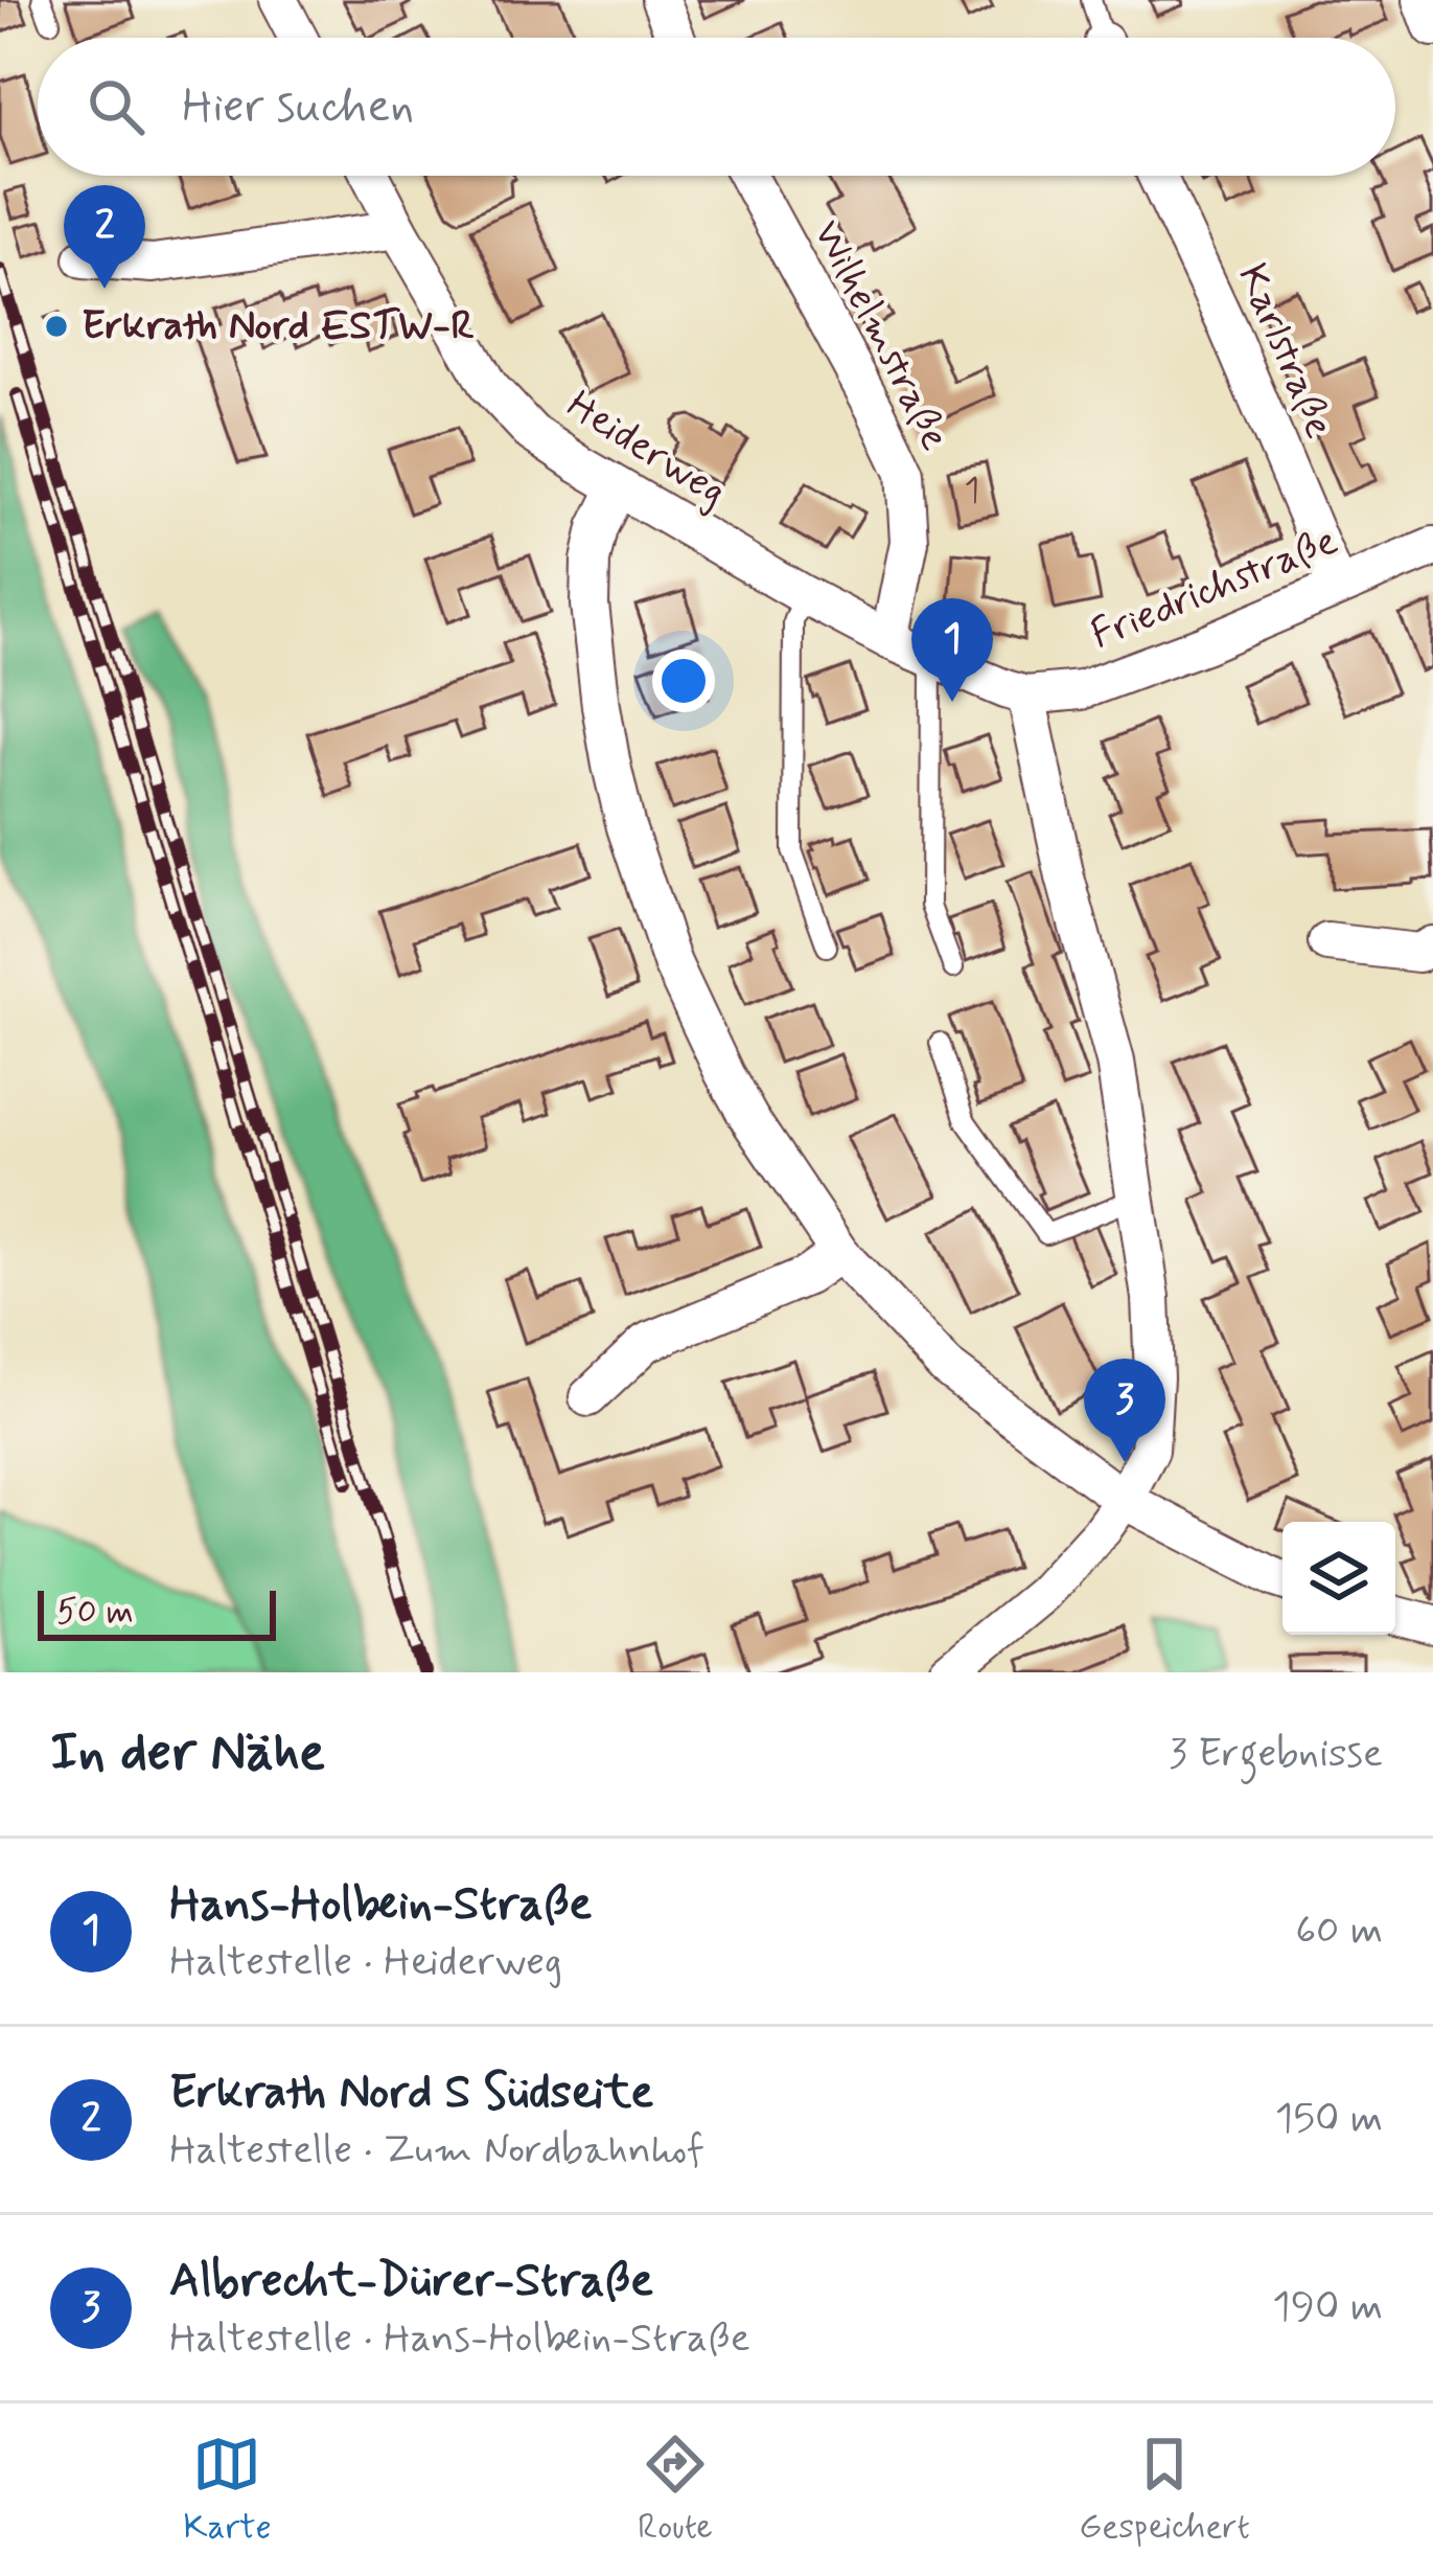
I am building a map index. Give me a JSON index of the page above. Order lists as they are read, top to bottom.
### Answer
{
  "streets": {
    "street": [
      "Wilhelmstraße",
      "Karlstraße",
      "Heiderweg",
      "Friedrichstraße"
    ]
  },
  "crossings": [
    ["Wilhelmstraße", "Heiderweg"],
    ["Karlstraße", "Friedrichstraße"],
    ["Heiderweg", "Friedrichstraße"]
  ],
  "places": ["Erkrath Nord ESTW-R"],
  "house_numbers": ["1"],
  "scale_bar": "50 m",
  "page": {
    "search": "Hier suchen",
    "pins": ["2", "1", "3"],
    "scale": "50 m",
    "heading": ["In der Nähe", "3 Ergebnisse"],
    "list": [
      {
        "mark": "1",
        "name": "Hans-Holbein-Straße",
        "note": "Haltestelle · Heiderweg",
        "value": "60 m"
      },
      {
        "mark": "2",
        "name": "Erkrath Nord S Südseite",
        "note": "Haltestelle · Zum Nordbahnhof",
        "value": "150 m"
      },
      {
        "mark": "3",
        "name": "Albrecht-Dürer-Straße",
        "note": "Haltestelle · Hans-Holbein-Straße",
        "value": "190 m"
      }
    ],
    "nav": ["Karte", "Route", "Gespeichert"]
  }
}
